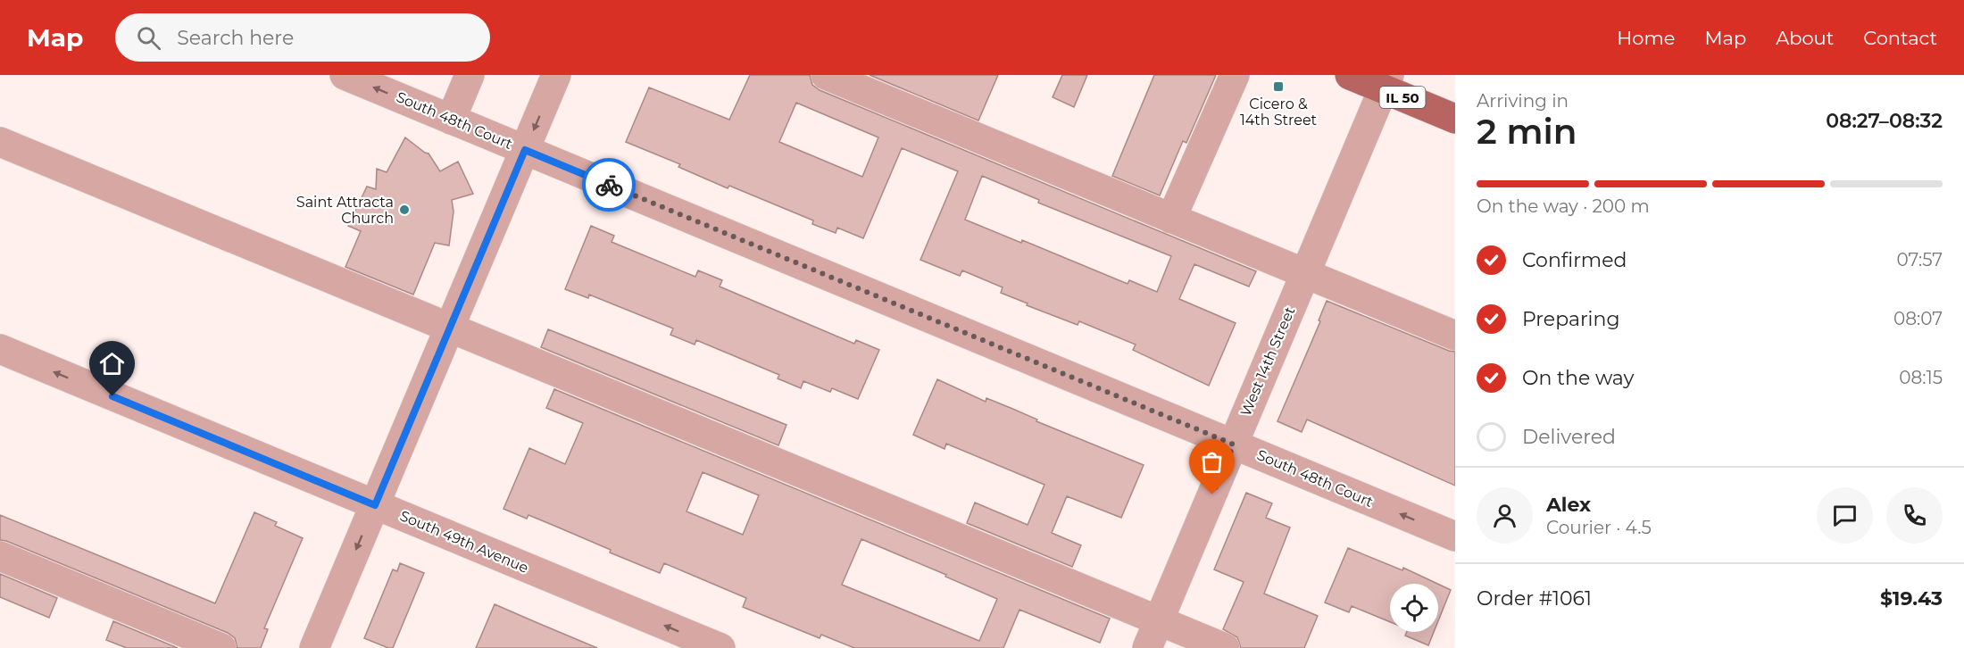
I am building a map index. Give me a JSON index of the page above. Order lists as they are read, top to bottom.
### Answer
{
  "streets": {
    "main road": ["IL 50"],
    "street": ["South 48th Court", "West 14th Street", "South 49th Avenue"]
  },
  "crossings": [
    ["IL 50", "West 14th Street"],
    ["South 48th Court", "West 14th Street"]
  ],
  "places": {
    "transit": ["Cicero & 14th Street"],
    "other": ["Saint Attracta Church"]
  },
  "page": {
    "header": "Map",
    "search": "Search here",
    "nav": [
      "Home",
      "Map",
      "About",
      "Contact"
    ],
    "heading": ["2 min", "Arriving in", "08:27–08:32"],
    "panel": [
      "Alex",
      "Courier · 4.5",
      "Order #1061",
      "$19.43"
    ],
    "bar": "On the way · 200 m",
    "list": [
      ["Confirmed", "07:57"],
      ["Preparing", "08:07"],
      ["On the way", "08:15"],
      "Delivered"
    ]
  }
}
